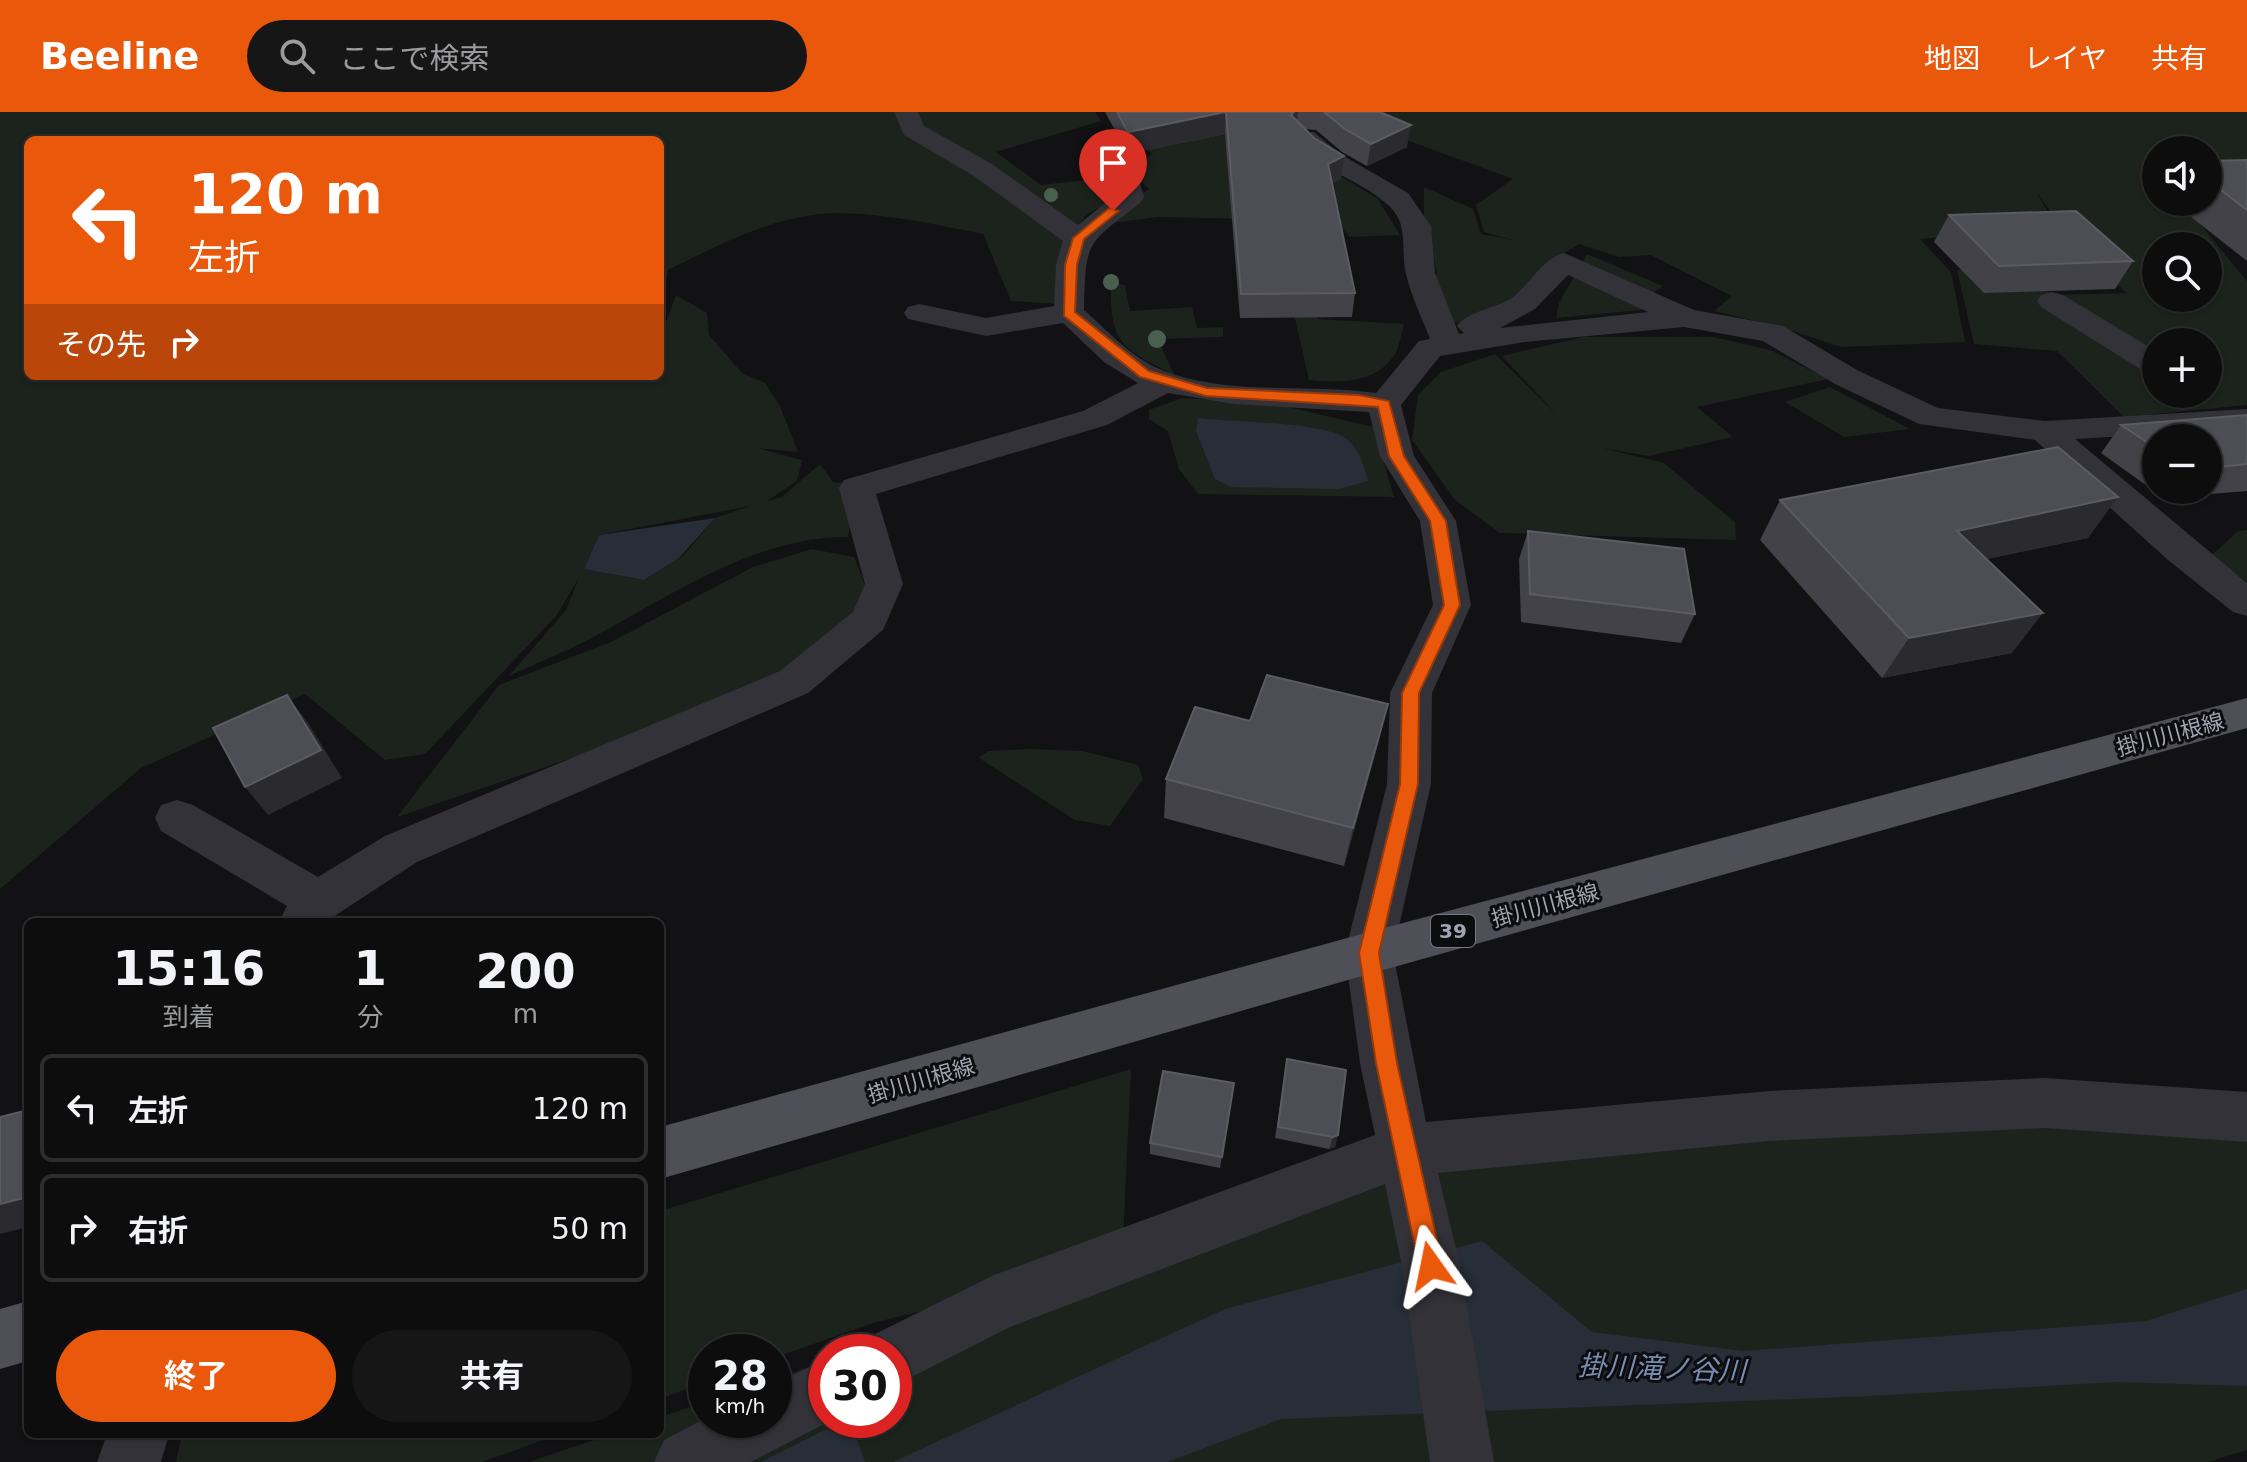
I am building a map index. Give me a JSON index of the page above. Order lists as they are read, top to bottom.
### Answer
{
  "streets": {
    "main road": ["掛川川根線", "39"]
  },
  "water": ["掛川滝ノ谷川"],
  "page": {
    "header": "Beeline",
    "search": "ここで検索",
    "nav": ["地図", "レイヤ", "共有"],
    "map_buttons": ["+", "−"],
    "turn": ["120 m", "左折"],
    "then": "その先",
    "eta": [
      "15:16",
      "到着",
      "1",
      "分",
      "200",
      "m"
    ],
    "list": [
      {
        "name": "左折",
        "value": "120 m"
      },
      {
        "name": "右折",
        "value": "50 m"
      }
    ],
    "buttons": ["終了", "共有"],
    "speed": "28 km/h",
    "limit": "30"
  }
}
